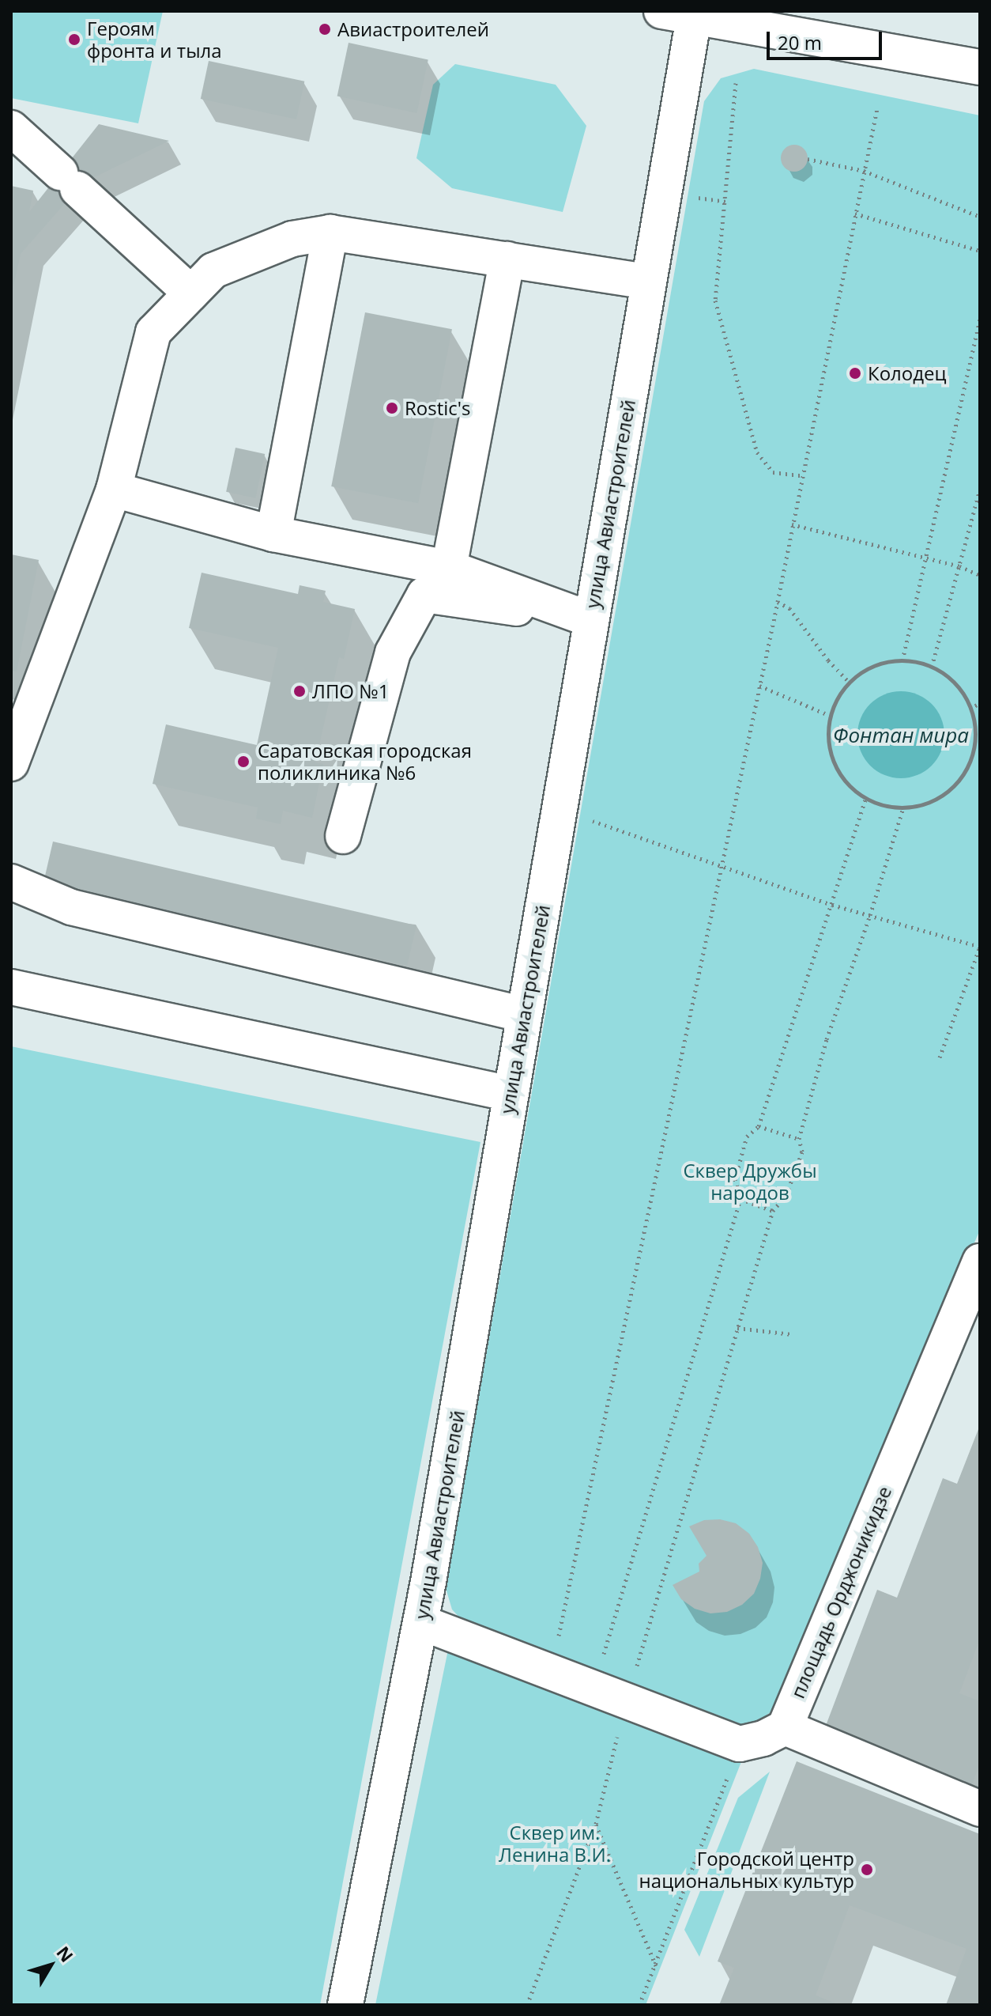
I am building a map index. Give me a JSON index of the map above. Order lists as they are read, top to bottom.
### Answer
{
  "streets": {
    "main road": ["улица Авиастроителей", "площадь Орджоникидзе"]
  },
  "water": ["Фонтан мира"],
  "parks": ["Сквер Дружбы народов", "Сквер им. Ленина В.И."],
  "places": [
    "Авиастроителей",
    "Героям фронта и тыла",
    "Колодец",
    "Rostic's",
    "ЛПО №1",
    "Саратовская городская поликлиника №6",
    "Городской центр национальных культур"
  ],
  "scale_bar": "20 m",
  "north": "top right"
}
